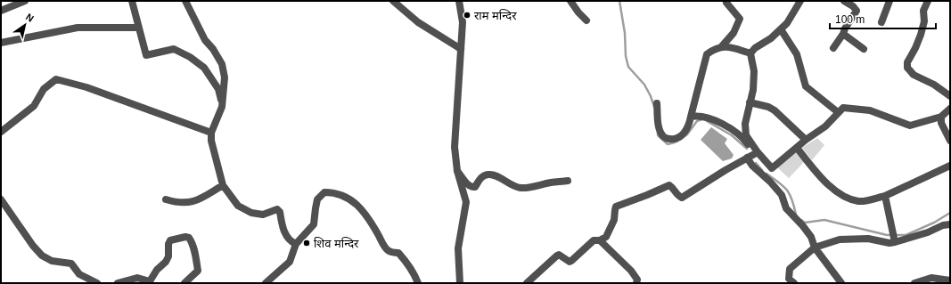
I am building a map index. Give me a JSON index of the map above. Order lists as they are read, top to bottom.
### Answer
{
  "places": ["राम मन्दिर", "शिव मन्दिर"],
  "scale_bar": "100 m",
  "north": "top right"
}
